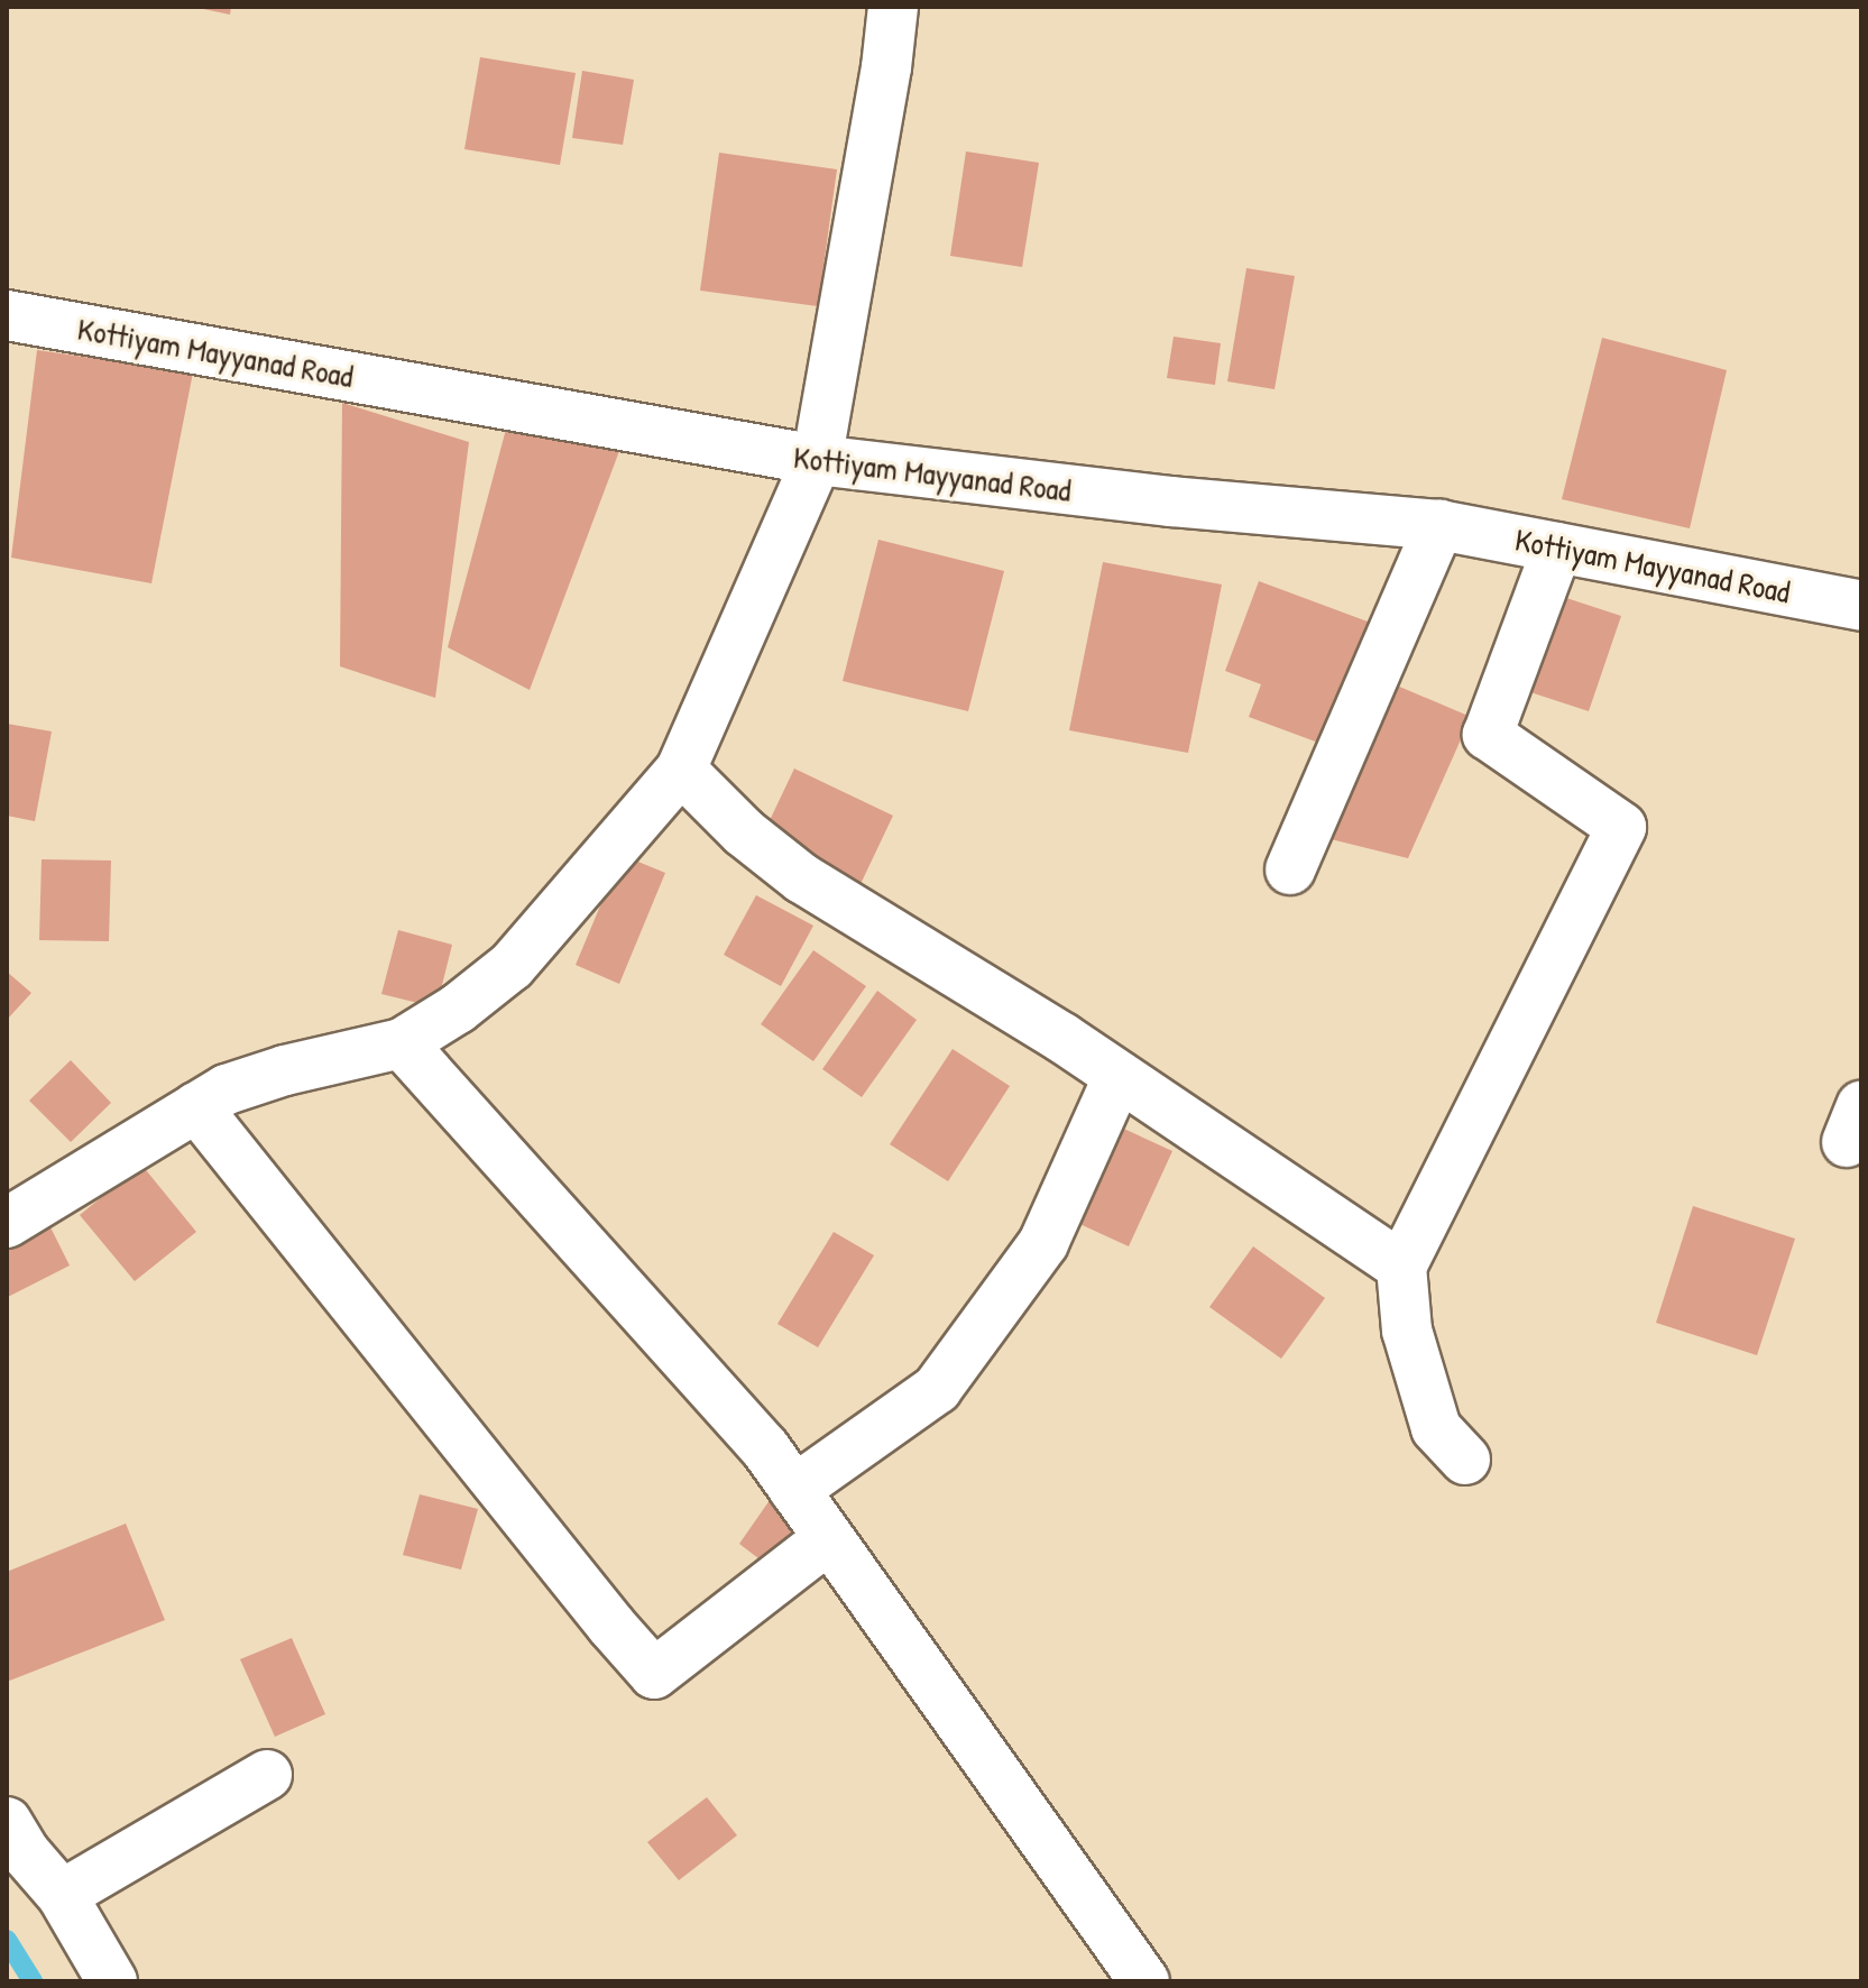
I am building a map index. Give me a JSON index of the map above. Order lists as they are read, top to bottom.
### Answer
{
  "streets": {
    "street": ["Kottiyam Mayyanad Road"]
  }
}
